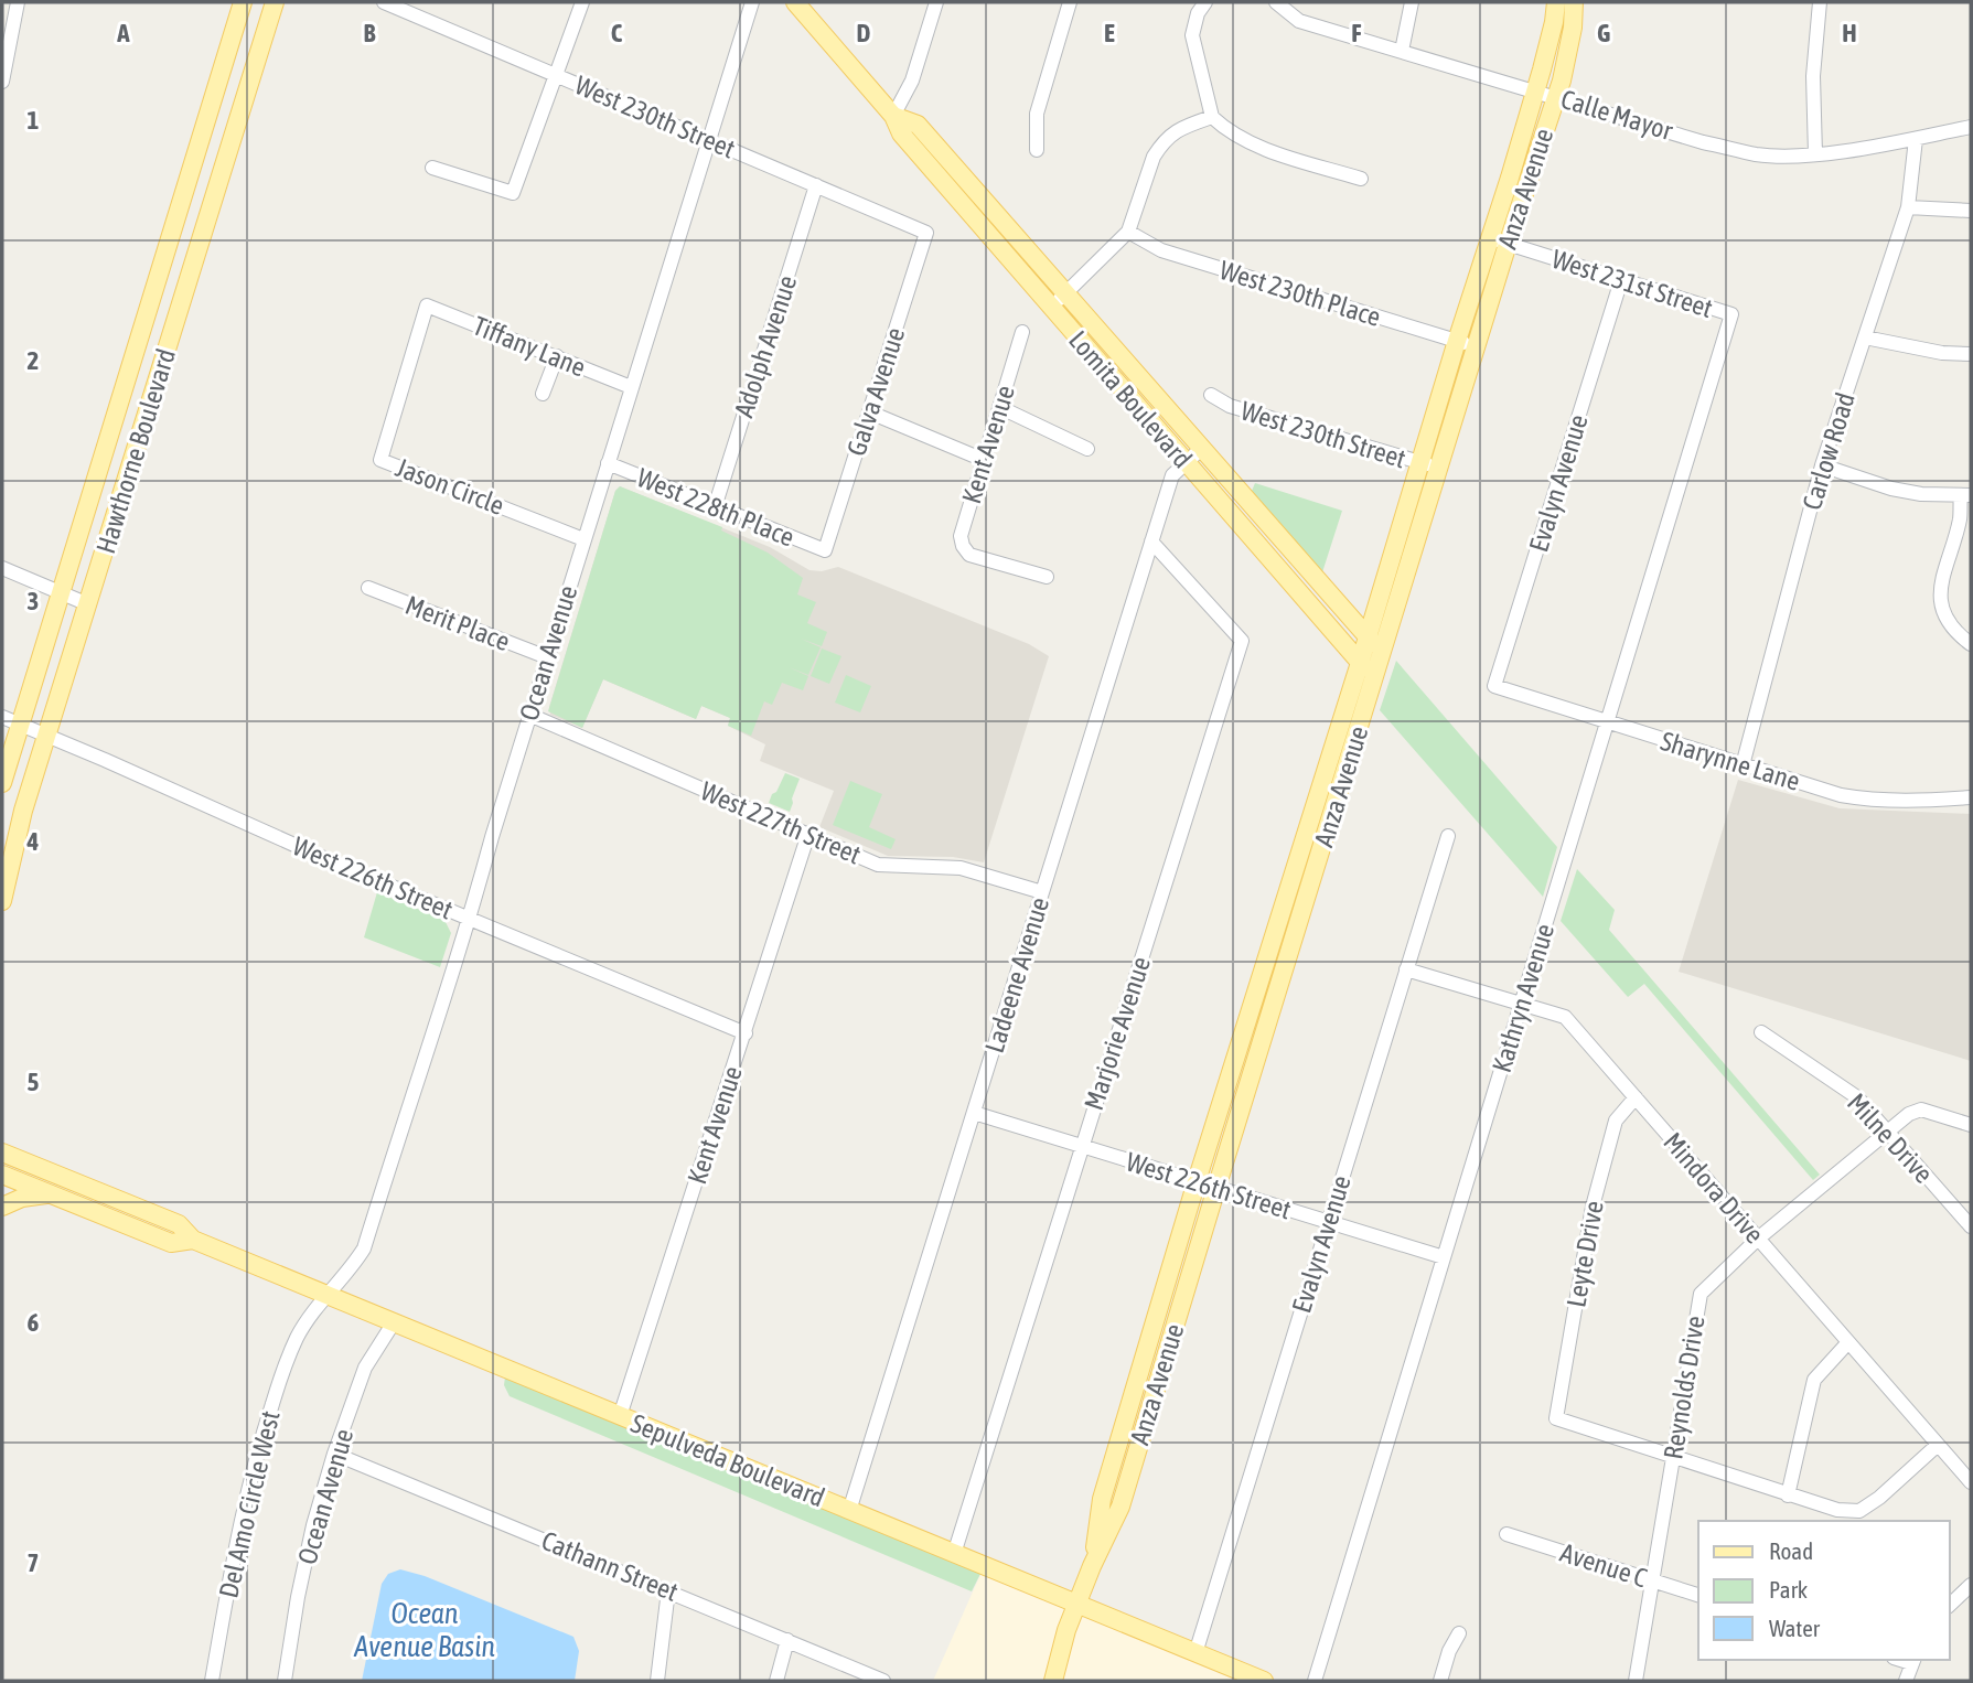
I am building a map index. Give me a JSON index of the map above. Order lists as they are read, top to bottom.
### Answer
{
  "streets": {
    "main road": [
      "Anza Avenue",
      "Lomita Boulevard",
      "Hawthorne Boulevard",
      "Sepulveda Boulevard"
    ],
    "street": [
      "Calle Mayor",
      "West 230th Street",
      "West 231st Street",
      "West 230th Place",
      "Tiffany Lane",
      "Adolph Avenue",
      "Galva Avenue",
      "Kent Avenue",
      "Carlow Road",
      "Evalyn Avenue",
      "Jason Circle",
      "West 228th Place",
      "Merit Place",
      "Ocean Avenue",
      "Sharynne Lane",
      "West 227th Street",
      "West 226th Street",
      "Ladeene Avenue",
      "Kathryn Avenue",
      "Marjorie Avenue",
      "Milne Drive",
      "Mindora Drive",
      "Leyte Drive",
      "Reynolds Drive",
      "Del Amo Circle West",
      "Avenue C",
      "Cathann Street"
    ]
  },
  "crossings": [
    ["Calle Mayor", "Anza Avenue"],
    ["Calle Mayor", "Carlow Road"],
    ["West 230th Street", "Anza Avenue"],
    ["West 230th Street", "Adolph Avenue"],
    ["West 230th Street", "Galva Avenue"],
    ["West 230th Street", "Ocean Avenue"],
    ["Anza Avenue", "West 231st Street"],
    ["Anza Avenue", "West 230th Place"],
    ["Anza Avenue", "Lomita Boulevard"],
    ["Anza Avenue", "West 226th Street"],
    ["Anza Avenue", "Sepulveda Boulevard"],
    ["West 231st Street", "Evalyn Avenue"],
    ["West 231st Street", "Kathryn Avenue"],
    ["Tiffany Lane", "Jason Circle"],
    ["Tiffany Lane", "Ocean Avenue"],
    ["Adolph Avenue", "West 228th Place"],
    ["Galva Avenue", "West 228th Place"],
    ["Lomita Boulevard", "Ladeene Avenue"],
    ["Kent Avenue", "West 227th Street"],
    ["Kent Avenue", "West 226th Street"],
    ["Kent Avenue", "Sepulveda Boulevard"],
    ["Hawthorne Boulevard", "West 226th Street"],
    ["Carlow Road", "Sharynne Lane"],
    ["Evalyn Avenue", "Sharynne Lane"],
    ["Evalyn Avenue", "West 226th Street"],
    ["Evalyn Avenue", "Mindora Drive"],
    ["Evalyn Avenue", "Sepulveda Boulevard"],
    ["Jason Circle", "Ocean Avenue"],
    ["West 228th Place", "Ocean Avenue"],
    ["Merit Place", "Ocean Avenue"],
    ["Ocean Avenue", "West 227th Street"],
    ["Ocean Avenue", "West 226th Street"],
    ["Ocean Avenue", "Sepulveda Boulevard"],
    ["Ocean Avenue", "Del Amo Circle West"],
    ["Ocean Avenue", "Cathann Street"],
    ["Sharynne Lane", "Kathryn Avenue"],
    ["West 227th Street", "Ladeene Avenue"],
    ["West 226th Street", "Ladeene Avenue"],
    ["West 226th Street", "Kathryn Avenue"],
    ["West 226th Street", "Marjorie Avenue"],
    ["Ladeene Avenue", "Marjorie Avenue"],
    ["Ladeene Avenue", "Sepulveda Boulevard"],
    ["Kathryn Avenue", "Mindora Drive"],
    ["Marjorie Avenue", "Sepulveda Boulevard"],
    ["Milne Drive", "Reynolds Drive"],
    ["Mindora Drive", "Leyte Drive"],
    ["Mindora Drive", "Reynolds Drive"],
    ["Leyte Drive", "Reynolds Drive"],
    ["Reynolds Drive", "Avenue C"],
    ["Sepulveda Boulevard", "Del Amo Circle West"]
  ],
  "water": ["Ocean Avenue Basin"],
  "legend": ["Road", "Park", "Water"],
  "grid": {
    "columns": [
      "A",
      "B",
      "C",
      "D",
      "E",
      "F",
      "G",
      "H"
    ],
    "rows": [
      "1",
      "2",
      "3",
      "4",
      "5",
      "6",
      "7"
    ]
  }
}
